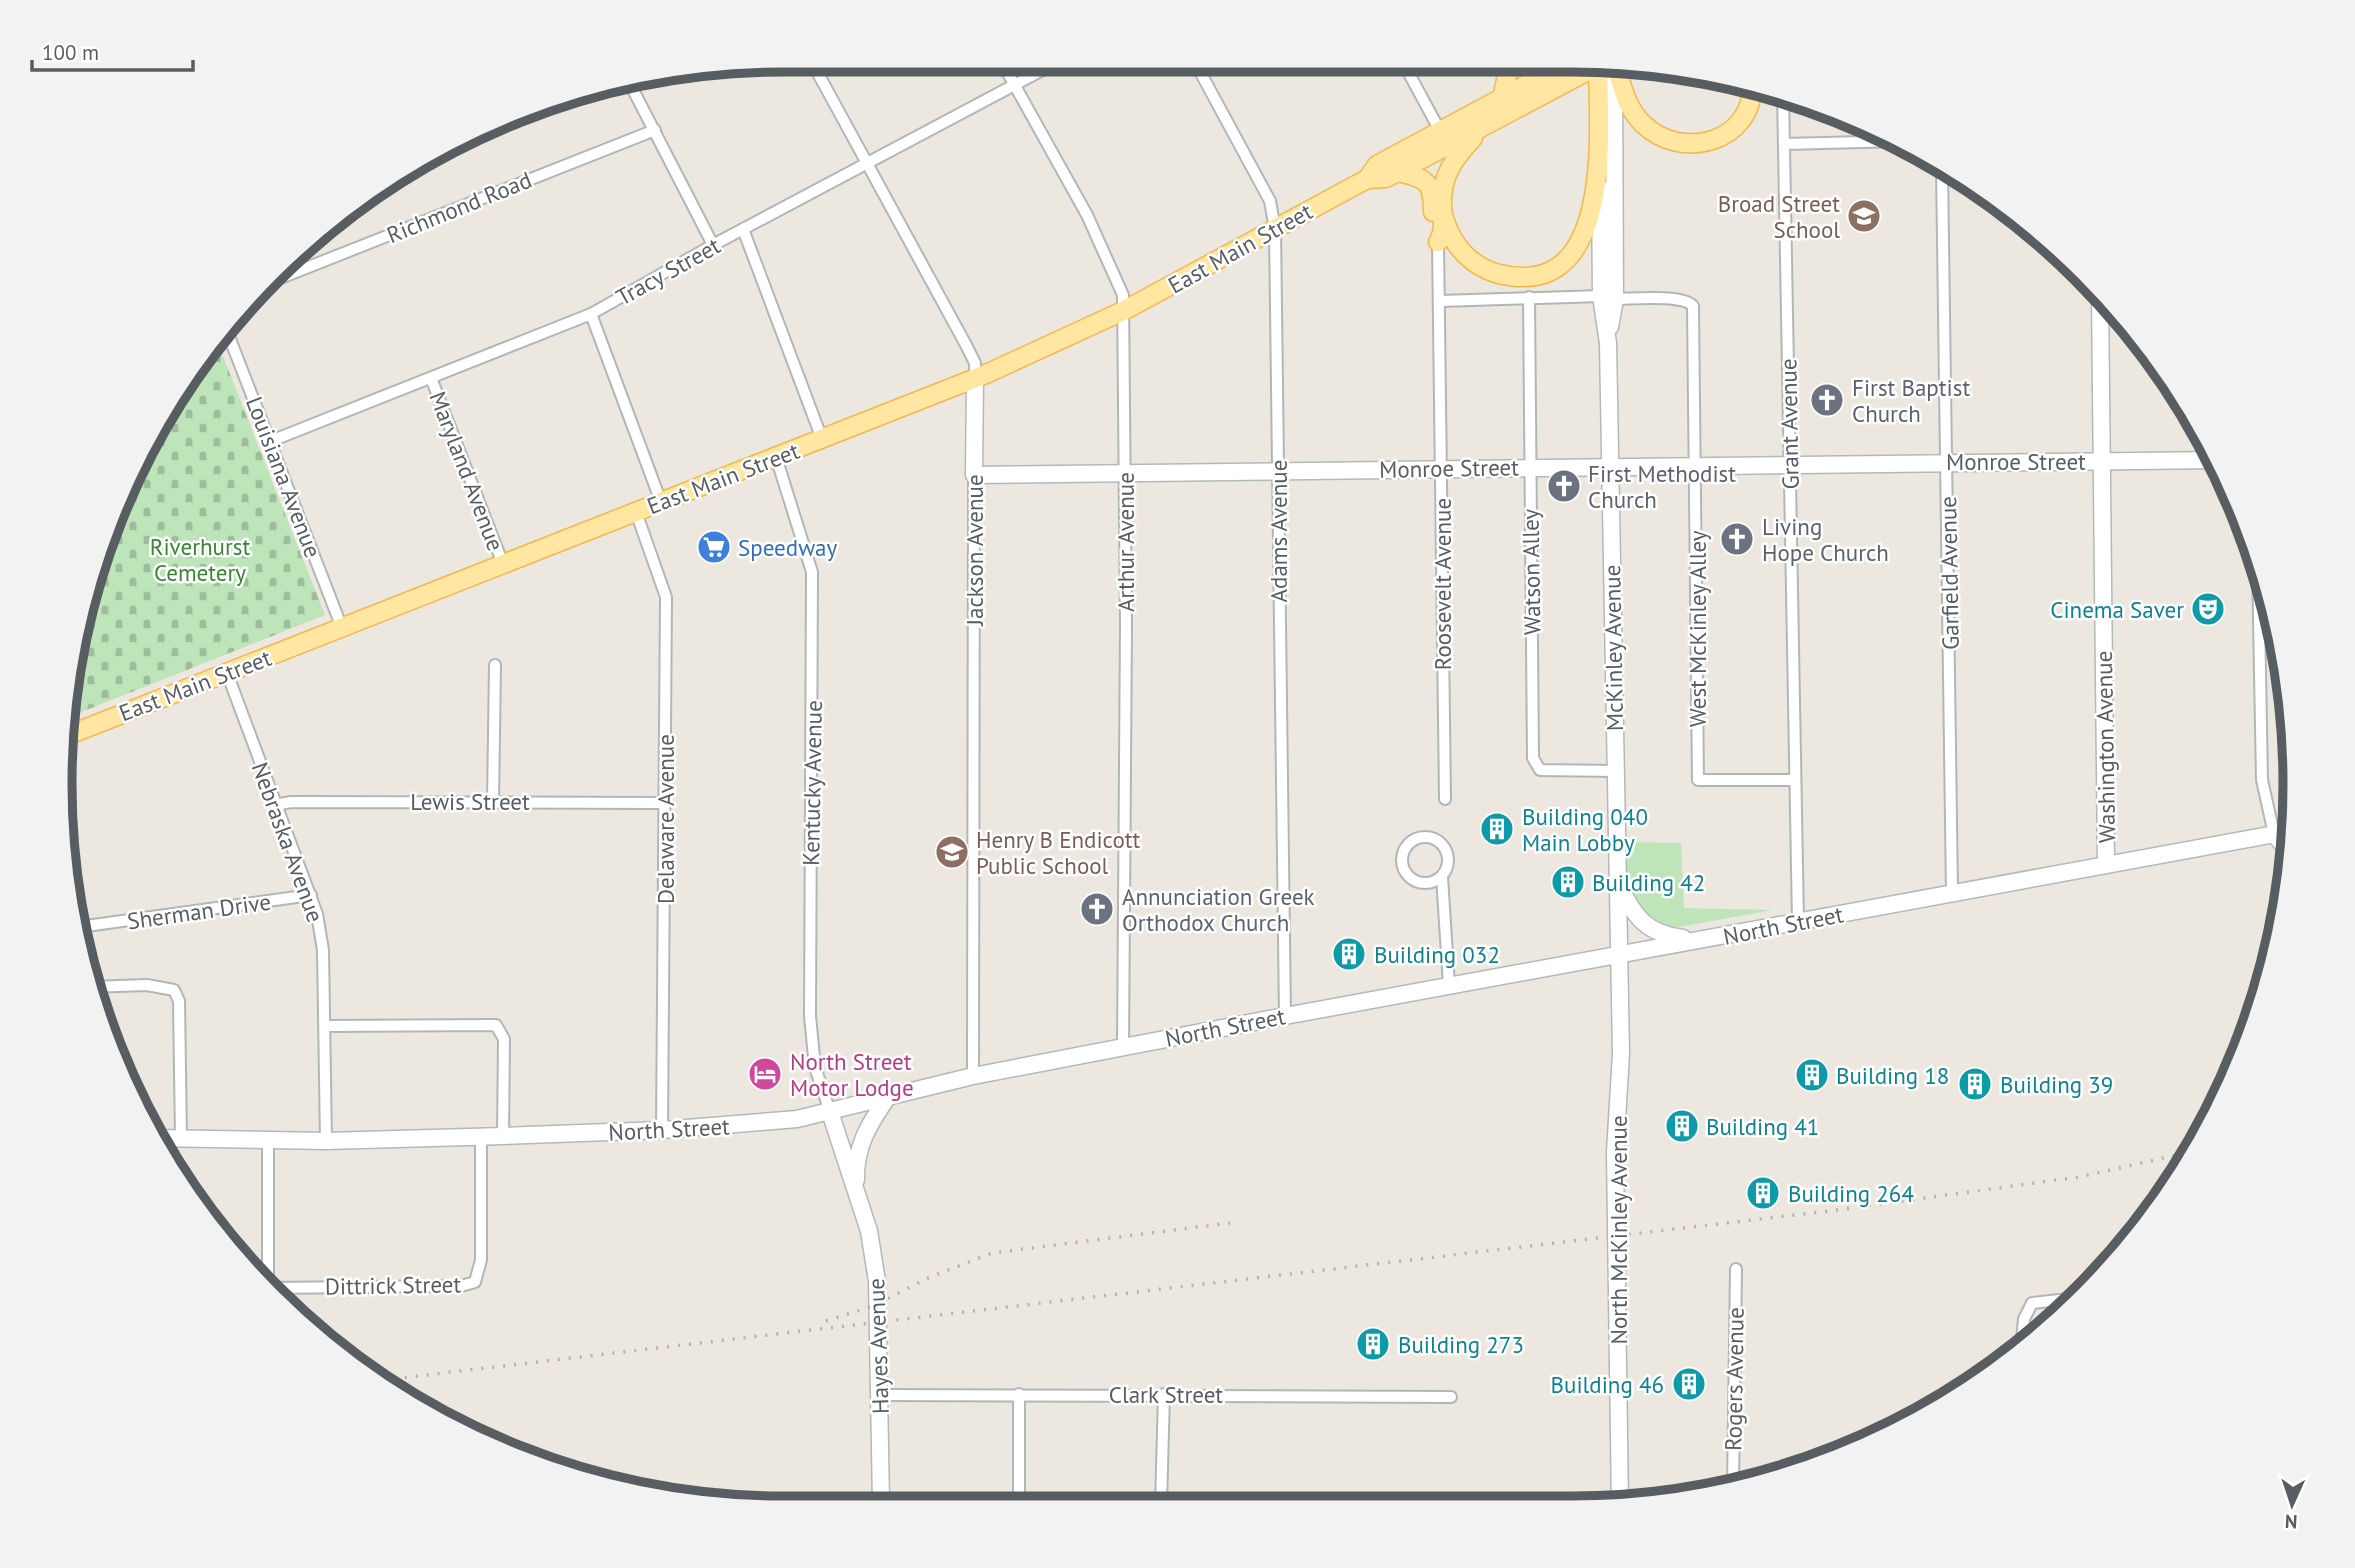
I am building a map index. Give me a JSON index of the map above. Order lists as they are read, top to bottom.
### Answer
{
  "streets": {
    "main road": ["East Main Street"],
    "street": [
      "Richmond Road",
      "Tracy Street",
      "Grant Avenue",
      "Monroe Street",
      "Maryland Avenue",
      "Louisiana Avenue",
      "Adams Avenue",
      "Arthur Avenue",
      "Jackson Avenue",
      "Watson Alley",
      "Garfield Avenue",
      "Roosevelt Avenue",
      "West McKinley Alley",
      "McKinley Avenue",
      "Washington Avenue",
      "Kentucky Avenue",
      "Lewis Street",
      "Delaware Avenue",
      "Nebraska Avenue",
      "Sherman Drive",
      "North Street",
      "North McKinley Avenue",
      "Dittrick Street",
      "Hayes Avenue",
      "Rogers Avenue",
      "Clark Street"
    ]
  },
  "crossings": [
    ["East Main Street", "Maryland Avenue"],
    ["East Main Street", "Louisiana Avenue"],
    ["East Main Street", "Adams Avenue"],
    ["East Main Street", "Arthur Avenue"],
    ["East Main Street", "Jackson Avenue"],
    ["East Main Street", "Kentucky Avenue"],
    ["East Main Street", "Delaware Avenue"],
    ["East Main Street", "Nebraska Avenue"],
    ["Tracy Street", "Maryland Avenue"],
    ["Tracy Street", "Louisiana Avenue"],
    ["Tracy Street", "Arthur Avenue"],
    ["Tracy Street", "Jackson Avenue"],
    ["Grant Avenue", "Monroe Street"],
    ["Grant Avenue", "West McKinley Alley"],
    ["Grant Avenue", "North Street"],
    ["Monroe Street", "Adams Avenue"],
    ["Monroe Street", "Arthur Avenue"],
    ["Monroe Street", "Jackson Avenue"],
    ["Monroe Street", "Watson Alley"],
    ["Monroe Street", "Garfield Avenue"],
    ["Monroe Street", "Roosevelt Avenue"],
    ["Monroe Street", "West McKinley Alley"],
    ["Monroe Street", "McKinley Avenue"],
    ["Monroe Street", "Washington Avenue"],
    ["Adams Avenue", "North Street"],
    ["Arthur Avenue", "North Street"],
    ["Jackson Avenue", "North Street"],
    ["Watson Alley", "McKinley Avenue"],
    ["Garfield Avenue", "North Street"],
    ["West McKinley Alley", "McKinley Avenue"],
    ["McKinley Avenue", "North Street"],
    ["McKinley Avenue", "North McKinley Avenue"],
    ["Washington Avenue", "North Street"],
    ["Kentucky Avenue", "North Street"],
    ["Kentucky Avenue", "Hayes Avenue"],
    ["Lewis Street", "Delaware Avenue"],
    ["Lewis Street", "Nebraska Avenue"],
    ["Delaware Avenue", "North Street"],
    ["Nebraska Avenue", "Sherman Drive"],
    ["Nebraska Avenue", "North Street"],
    ["North Street", "North McKinley Avenue"],
    ["North Street", "Dittrick Street"],
    ["North Street", "Hayes Avenue"],
    ["Hayes Avenue", "Clark Street"]
  ],
  "parks": ["Riverhurst Cemetery"],
  "places": {
    "school or university": ["Broad Street School", "Henry B Endicott Public School"],
    "church": [
      "First Baptist Church",
      "First Methodist Church",
      "Living Hope Church",
      "Annunciation Greek Orthodox Church"
    ],
    "supermarket": ["Speedway"],
    "theatre": ["Cinema Saver"],
    "building": [
      "Building 040 Main Lobby",
      "Building 42",
      "Building 032",
      "Building 18",
      "Building 39",
      "Building 41",
      "Building 264",
      "Building 273",
      "Building 46"
    ],
    "hotel": ["North Street Motor Lodge"]
  },
  "scale_bar": "100 m",
  "north": "bottom"
}
